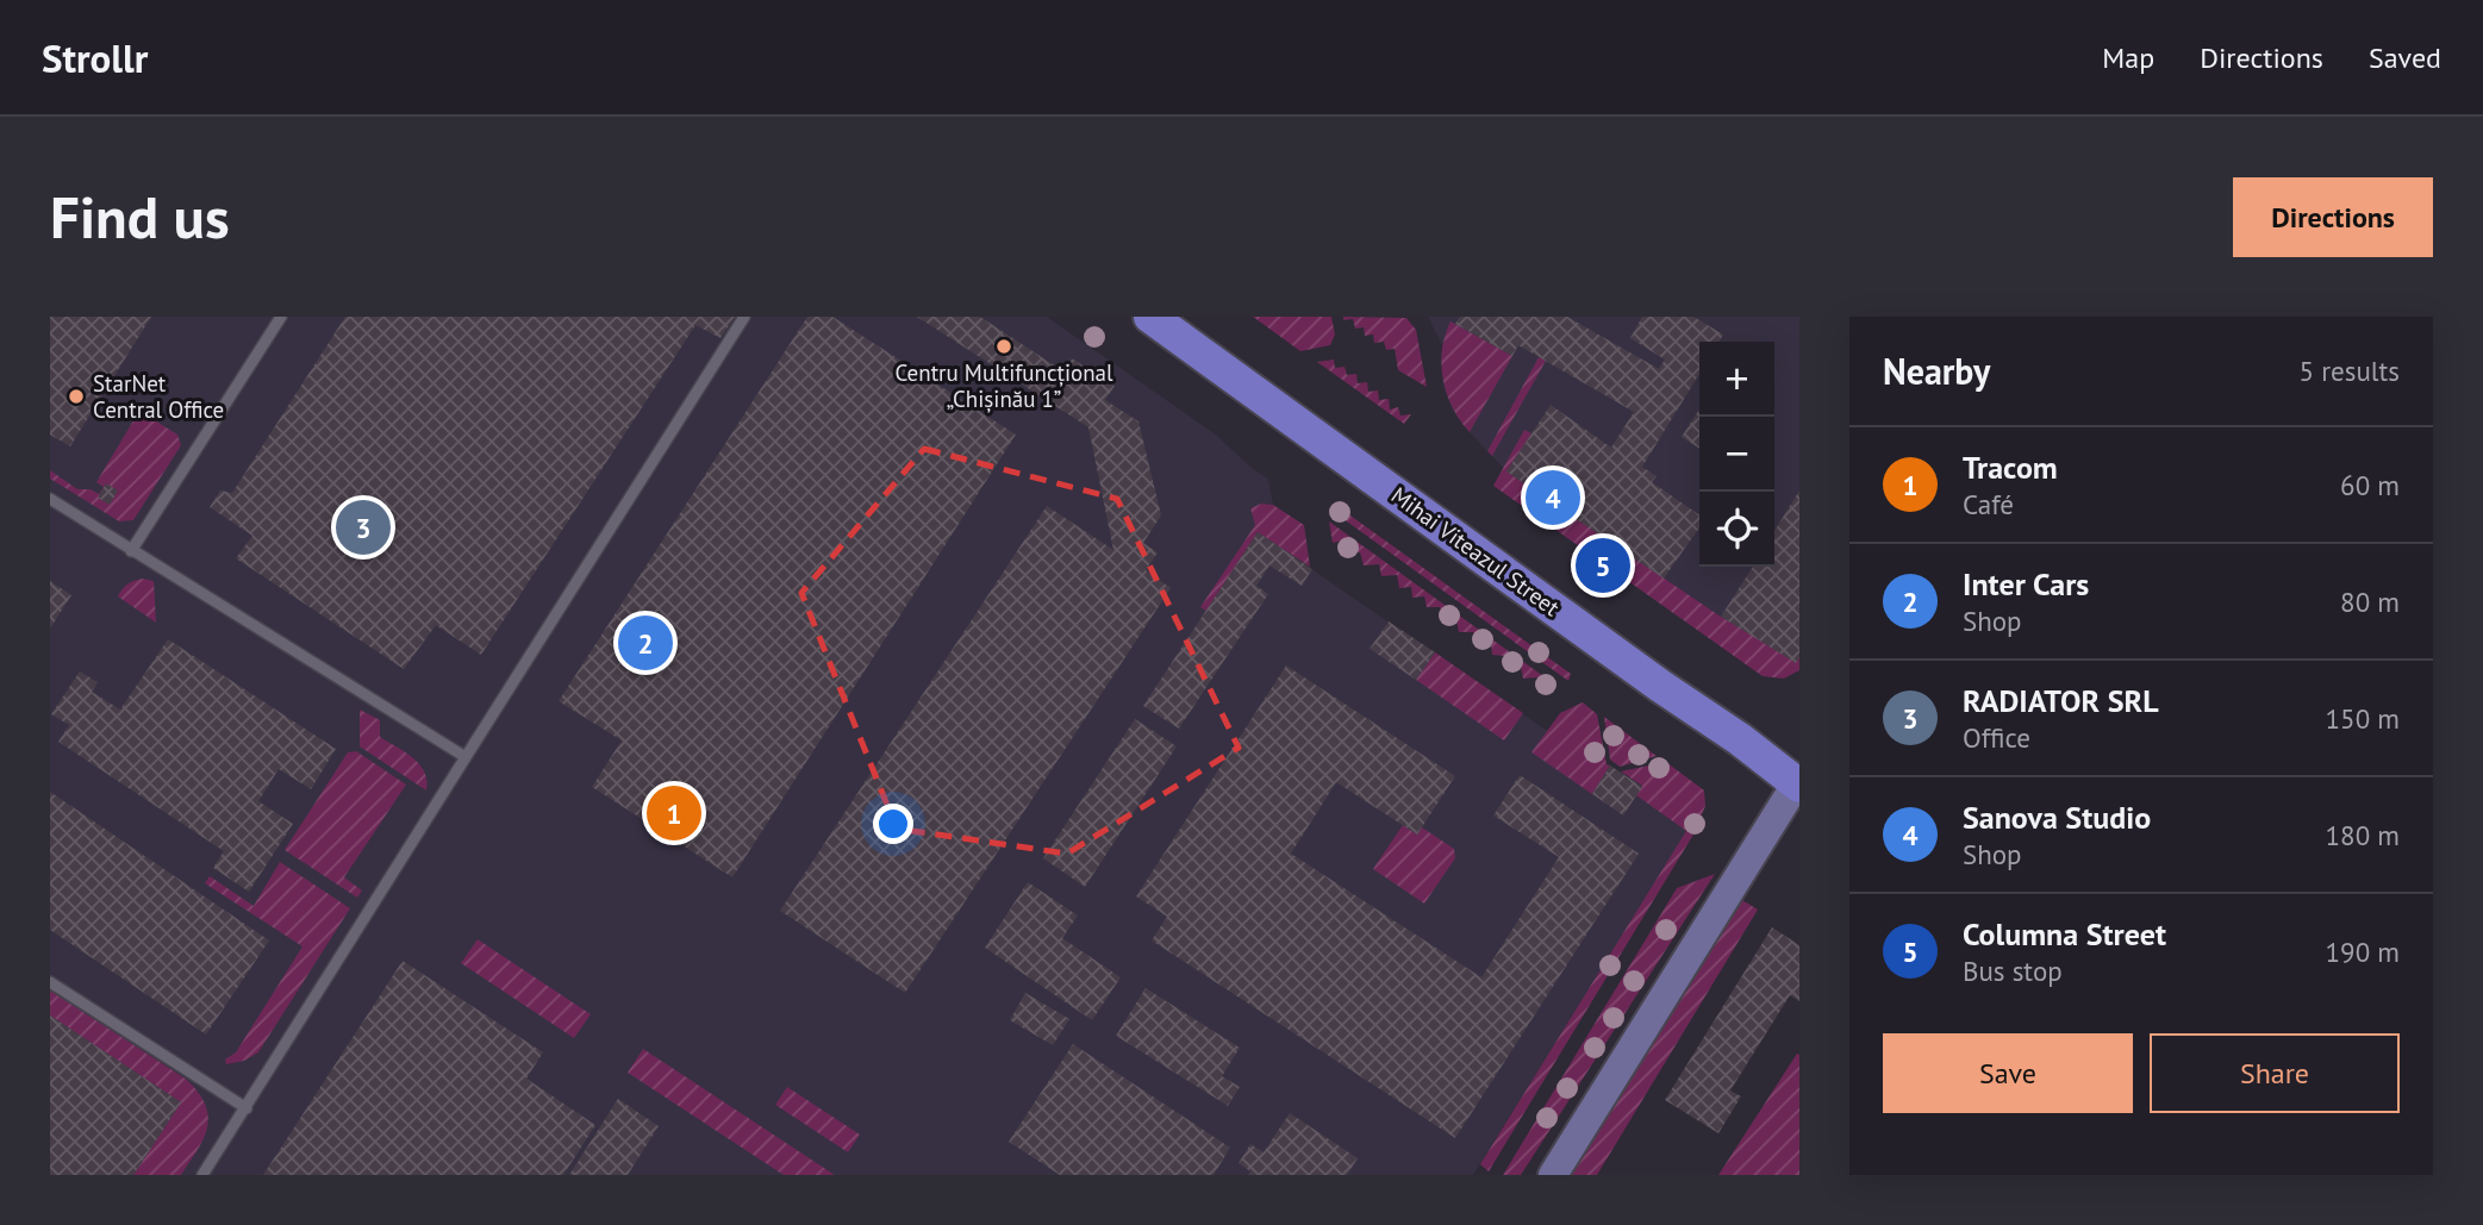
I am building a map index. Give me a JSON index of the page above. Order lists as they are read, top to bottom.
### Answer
{
  "streets": {
    "main road": ["Mihai Viteazul Street"]
  },
  "places": ["Centru Multifuncțional „Chișinău 1”", "StarNet Central Office"],
  "page": {
    "header": "Strollr",
    "nav": ["Map", "Directions", "Saved"],
    "buttons": [
      "Directions",
      ["Save", "Share"]
    ],
    "title": "Find us",
    "heading": ["Nearby", "5 results"],
    "map_buttons": ["+", "−"],
    "list": [
      {
        "mark": "1",
        "name": "Tracom",
        "note": "Café",
        "value": "60 m"
      },
      {
        "mark": "2",
        "name": "Inter Cars",
        "note": "Shop",
        "value": "80 m"
      },
      {
        "mark": "3",
        "name": "RADIATOR SRL",
        "note": "Office",
        "value": "150 m"
      },
      {
        "mark": "4",
        "name": "Sanova Studio",
        "note": "Shop",
        "value": "180 m"
      },
      {
        "mark": "5",
        "name": "Columna Street",
        "note": "Bus stop",
        "value": "190 m"
      }
    ],
    "pins": [
      "4",
      "3",
      "5",
      "2",
      "1"
    ]
  }
}
